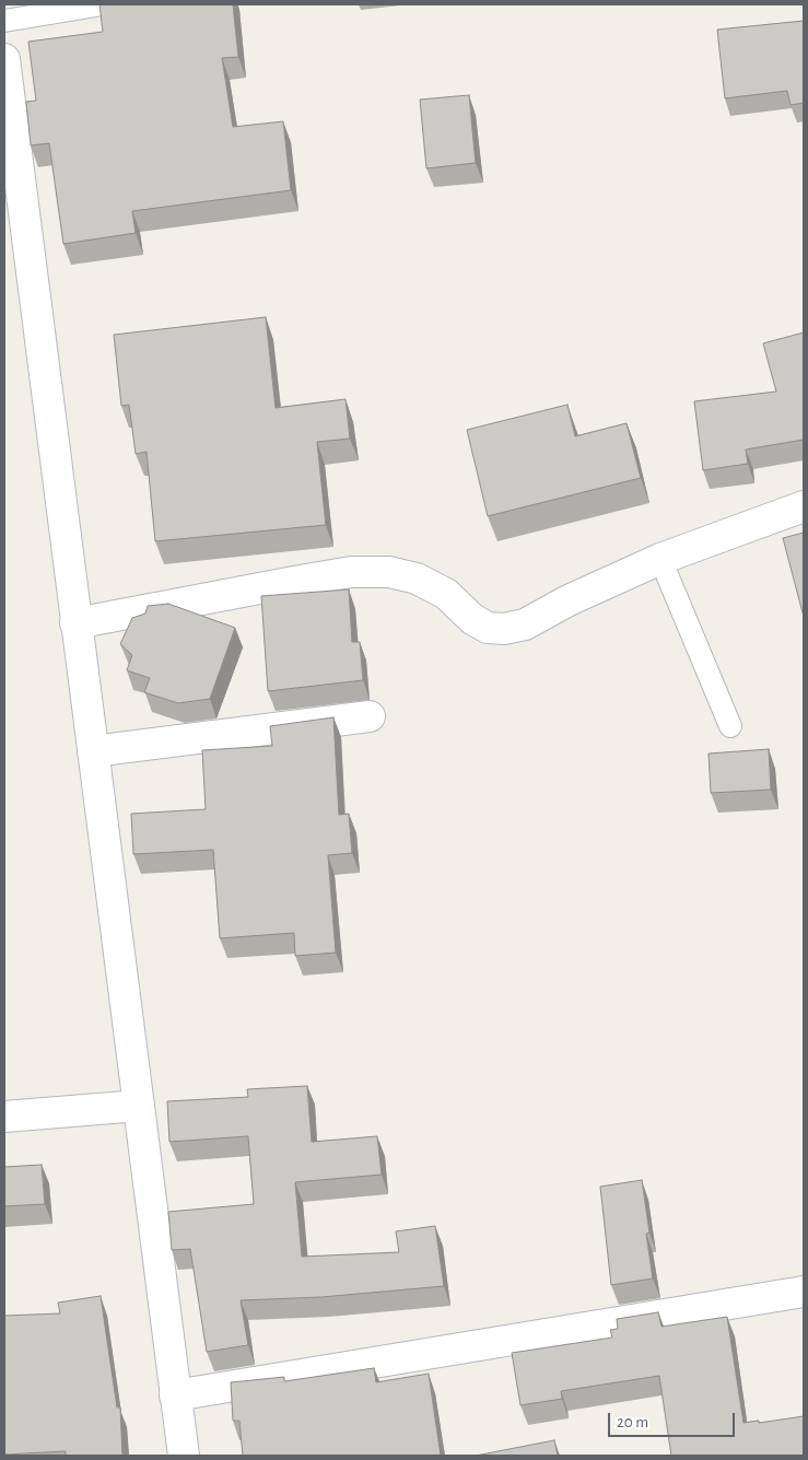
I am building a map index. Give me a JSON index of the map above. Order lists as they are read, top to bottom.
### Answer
{
  "scale_bar": "20 m"
}
